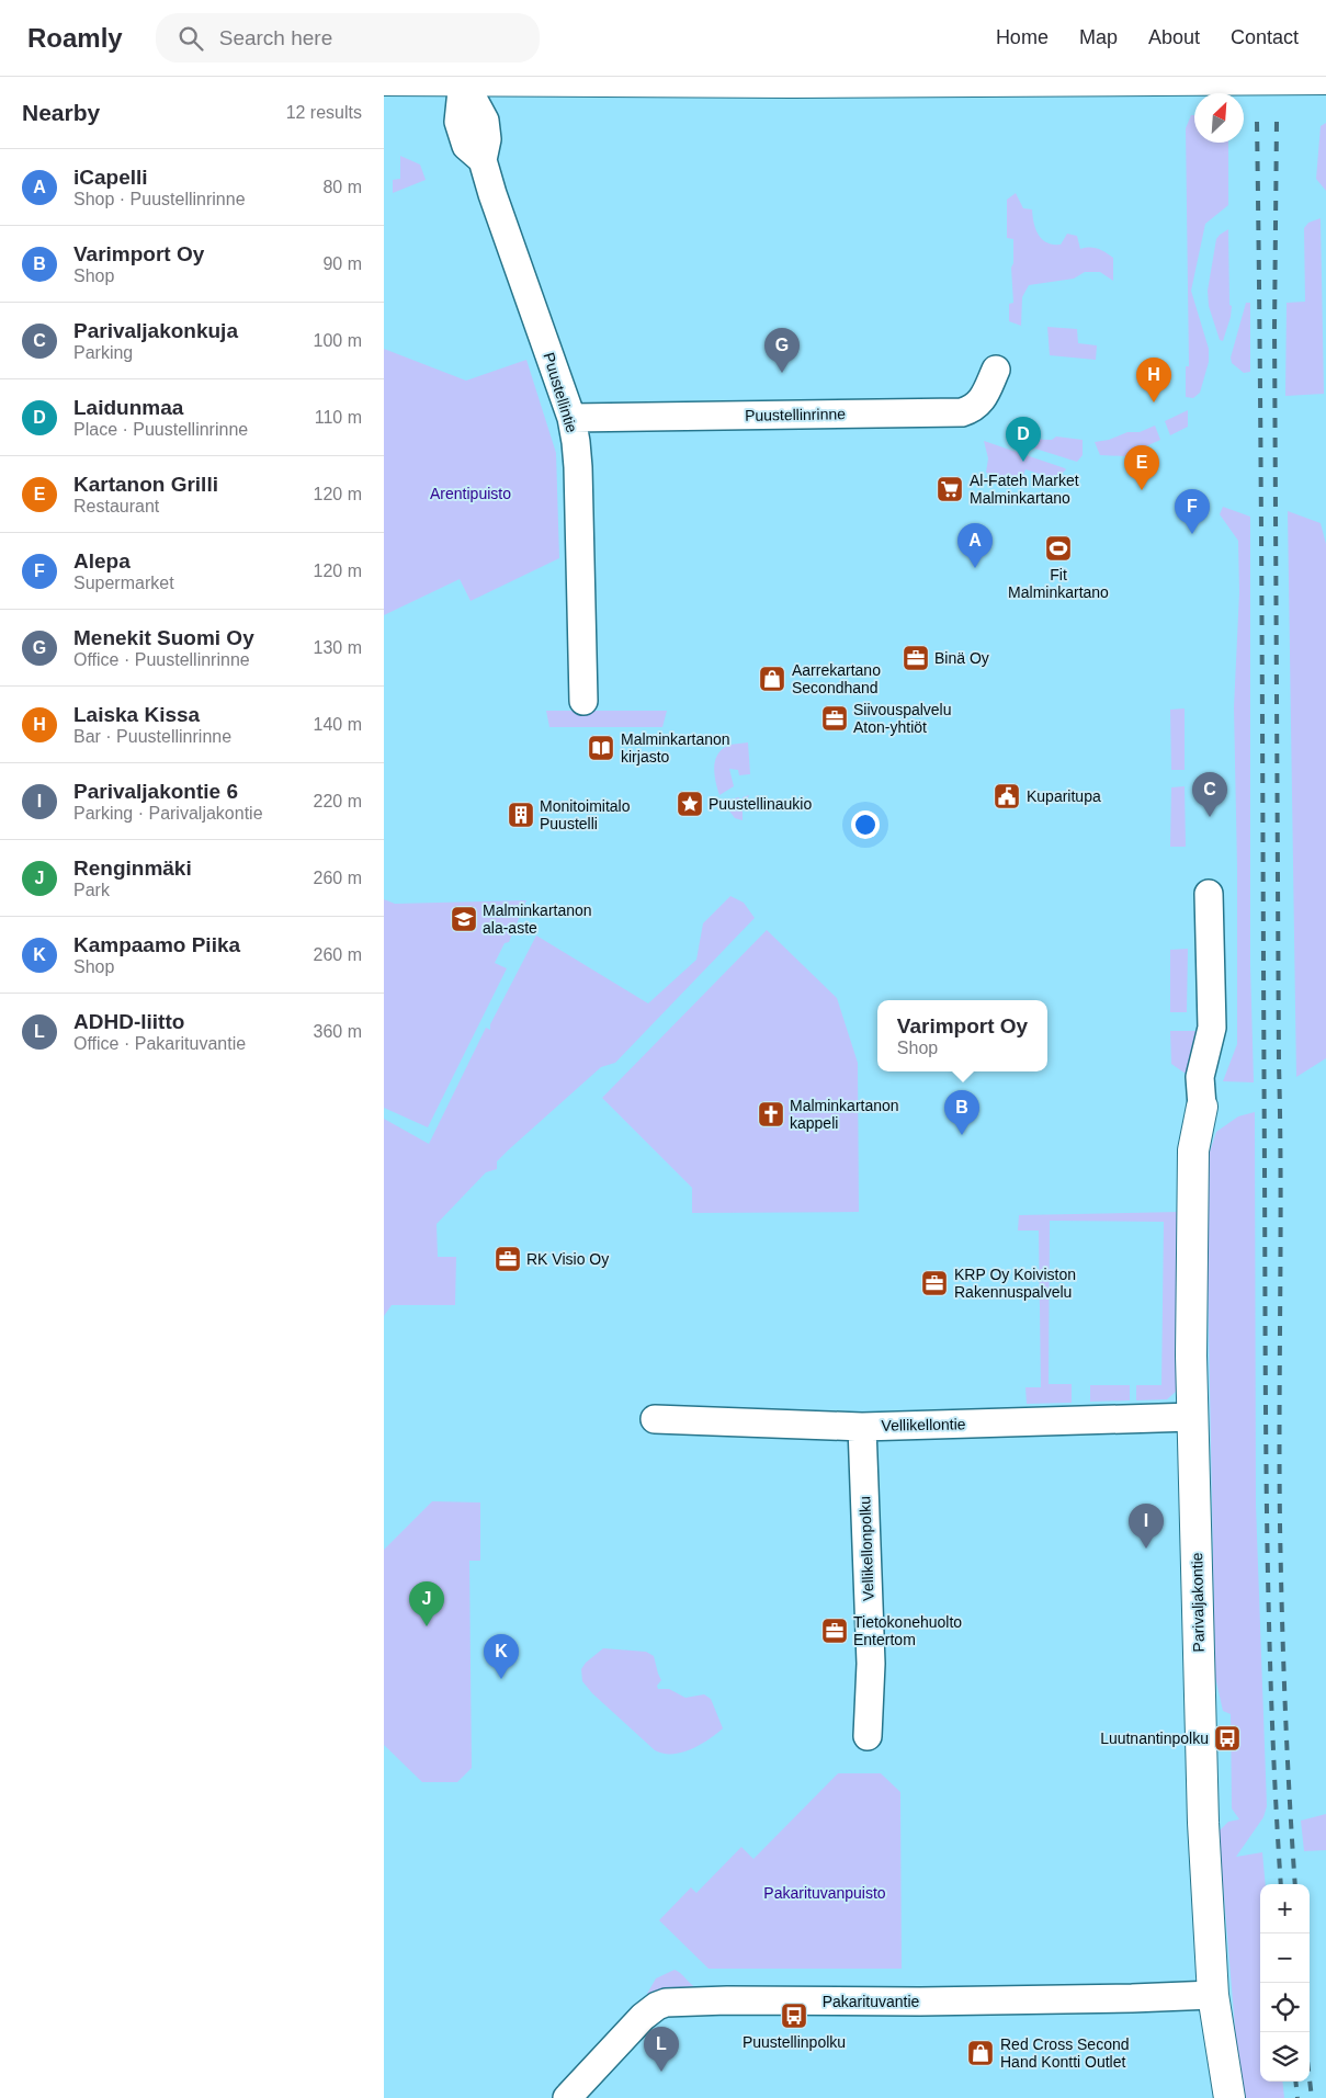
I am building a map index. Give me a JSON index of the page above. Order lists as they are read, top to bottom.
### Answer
{
  "streets": {
    "street": [
      "Puustellintie",
      "Puustellinrinne",
      "Vellikellontie",
      "Vellikellonpolku",
      "Parivaljakontie",
      "Pakarituvantie"
    ]
  },
  "crossings": [
    ["Puustellintie", "Puustellinrinne"],
    ["Vellikellontie", "Vellikellonpolku"],
    ["Vellikellontie", "Parivaljakontie"],
    ["Parivaljakontie", "Pakarituvantie"]
  ],
  "parks": ["Arentipuisto", "Pakarituvanpuisto"],
  "places": {
    "supermarket": ["Al-Fateh Market Malminkartano"],
    "sports": ["Fit Malminkartano"],
    "office": [
      "Binä Oy",
      "Siivouspalvelu Aton-yhtiöt",
      "RK Visio Oy",
      "KRP Oy Koiviston Rakennuspalvelu",
      "Tietokonehuolto Entertom"
    ],
    "shop": ["Aarrekartano Secondhand", "Red Cross Second Hand Kontti Outlet"],
    "library": ["Malminkartanon kirjasto"],
    "public building": ["Kuparitupa"],
    "place": ["Puustellinaukio"],
    "building": ["Monitoimitalo Puustelli"],
    "school or university": ["Malminkartanon ala-aste"],
    "church": ["Malminkartanon kappeli"],
    "bus stop": ["Luutnantinpolku", "Puustellinpolku"]
  },
  "north": "top right",
  "page": {
    "header": "Roamly",
    "search": "Search here",
    "nav": [
      "Home",
      "Map",
      "About",
      "Contact"
    ],
    "heading": ["Nearby", "12 results"],
    "list": [
      {
        "mark": "A",
        "name": "iCapelli",
        "note": "Shop · Puustellinrinne",
        "value": "80 m"
      },
      {
        "mark": "B",
        "name": "Varimport Oy",
        "note": "Shop",
        "value": "90 m"
      },
      {
        "mark": "C",
        "name": "Parivaljakonkuja",
        "note": "Parking",
        "value": "100 m"
      },
      {
        "mark": "D",
        "name": "Laidunmaa",
        "note": "Place · Puustellinrinne",
        "value": "110 m"
      },
      {
        "mark": "E",
        "name": "Kartanon Grilli",
        "note": "Restaurant",
        "value": "120 m"
      },
      {
        "mark": "F",
        "name": "Alepa",
        "note": "Supermarket",
        "value": "120 m"
      },
      {
        "mark": "G",
        "name": "Menekit Suomi Oy",
        "note": "Office · Puustellinrinne",
        "value": "130 m"
      },
      {
        "mark": "H",
        "name": "Laiska Kissa",
        "note": "Bar · Puustellinrinne",
        "value": "140 m"
      },
      {
        "mark": "I",
        "name": "Parivaljakontie 6",
        "note": "Parking · Parivaljakontie",
        "value": "220 m"
      },
      {
        "mark": "J",
        "name": "Renginmäki",
        "note": "Park",
        "value": "260 m"
      },
      {
        "mark": "K",
        "name": "Kampaamo Piika",
        "note": "Shop",
        "value": "260 m"
      },
      {
        "mark": "L",
        "name": "ADHD-liitto",
        "note": "Office · Pakarituvantie",
        "value": "360 m"
      }
    ],
    "pins": [
      "G",
      "H",
      "D",
      "E",
      "F",
      "A",
      "C",
      "B",
      "I",
      "J",
      "K",
      "L"
    ],
    "popup": ["Varimport Oy", "Shop"],
    "map_buttons": ["+", "−"]
  }
}
